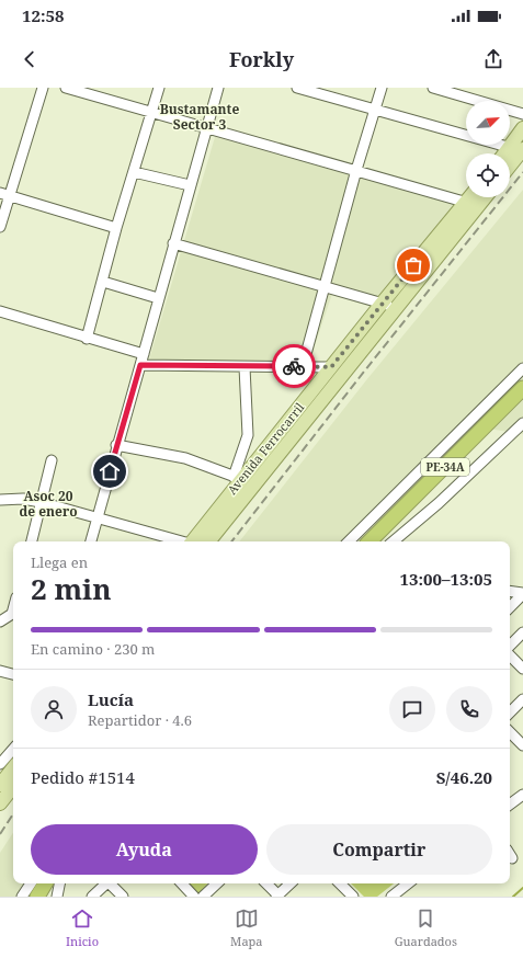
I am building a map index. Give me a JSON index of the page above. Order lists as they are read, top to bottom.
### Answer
{
  "streets": {
    "highway": ["PE-34A"],
    "main road": ["Avenida Ferrocarril"]
  },
  "districts": ["Bustamante Sector 3", "Asoc 20 de enero"],
  "north": "top right",
  "page": {
    "status": "12:58",
    "header": "Forkly",
    "heading": ["2 min", "Llega en", "13:00–13:05"],
    "panel": [
      "Lucía",
      "Repartidor · 4.6",
      "Pedido #1514",
      "S/46.20"
    ],
    "bar": "En camino · 230 m",
    "buttons": ["Ayuda", "Compartir"],
    "tabs": ["Inicio", "Mapa", "Guardados"]
  }
}
